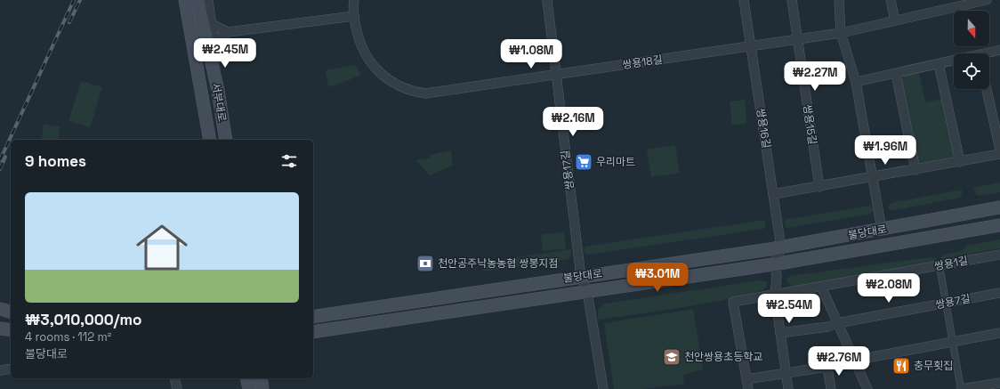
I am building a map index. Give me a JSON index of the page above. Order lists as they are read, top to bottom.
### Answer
{
  "streets": {
    "main road": ["서부대로", "불당대로"],
    "street": [
      "쌍용18길",
      "쌍용15길",
      "쌍용16길",
      "쌍용17길",
      "쌍용1길",
      "쌍용7길"
    ]
  },
  "crossings": [
    ["쌍용18길", "쌍용15길"],
    ["쌍용18길", "쌍용16길"],
    ["쌍용18길", "쌍용17길"],
    ["쌍용16길", "불당대로"],
    ["쌍용16길", "쌍용1길"],
    ["쌍용16길", "쌍용7길"],
    ["쌍용17길", "불당대로"]
  ],
  "places": {
    "supermarket": ["우리마트"],
    "bank": ["천안공주낙농농협 쌍봉지점"],
    "school or university": ["천안쌍용초등학교"],
    "restaurant": ["충무횟집"]
  },
  "north": "bottom",
  "page": {
    "price": [
      "₩2.45M",
      "₩1.08M",
      "₩2.27M",
      "₩2.16M",
      "₩1.96M",
      "₩3.01M",
      "₩2.08M",
      "₩2.54M",
      "₩2.76M"
    ],
    "heading": "9 homes",
    "list": [
      {
        "name": "₩3,010,000/mo",
        "note": "4 rooms · 112 m² · 불당대로"
      }
    ]
  }
}
